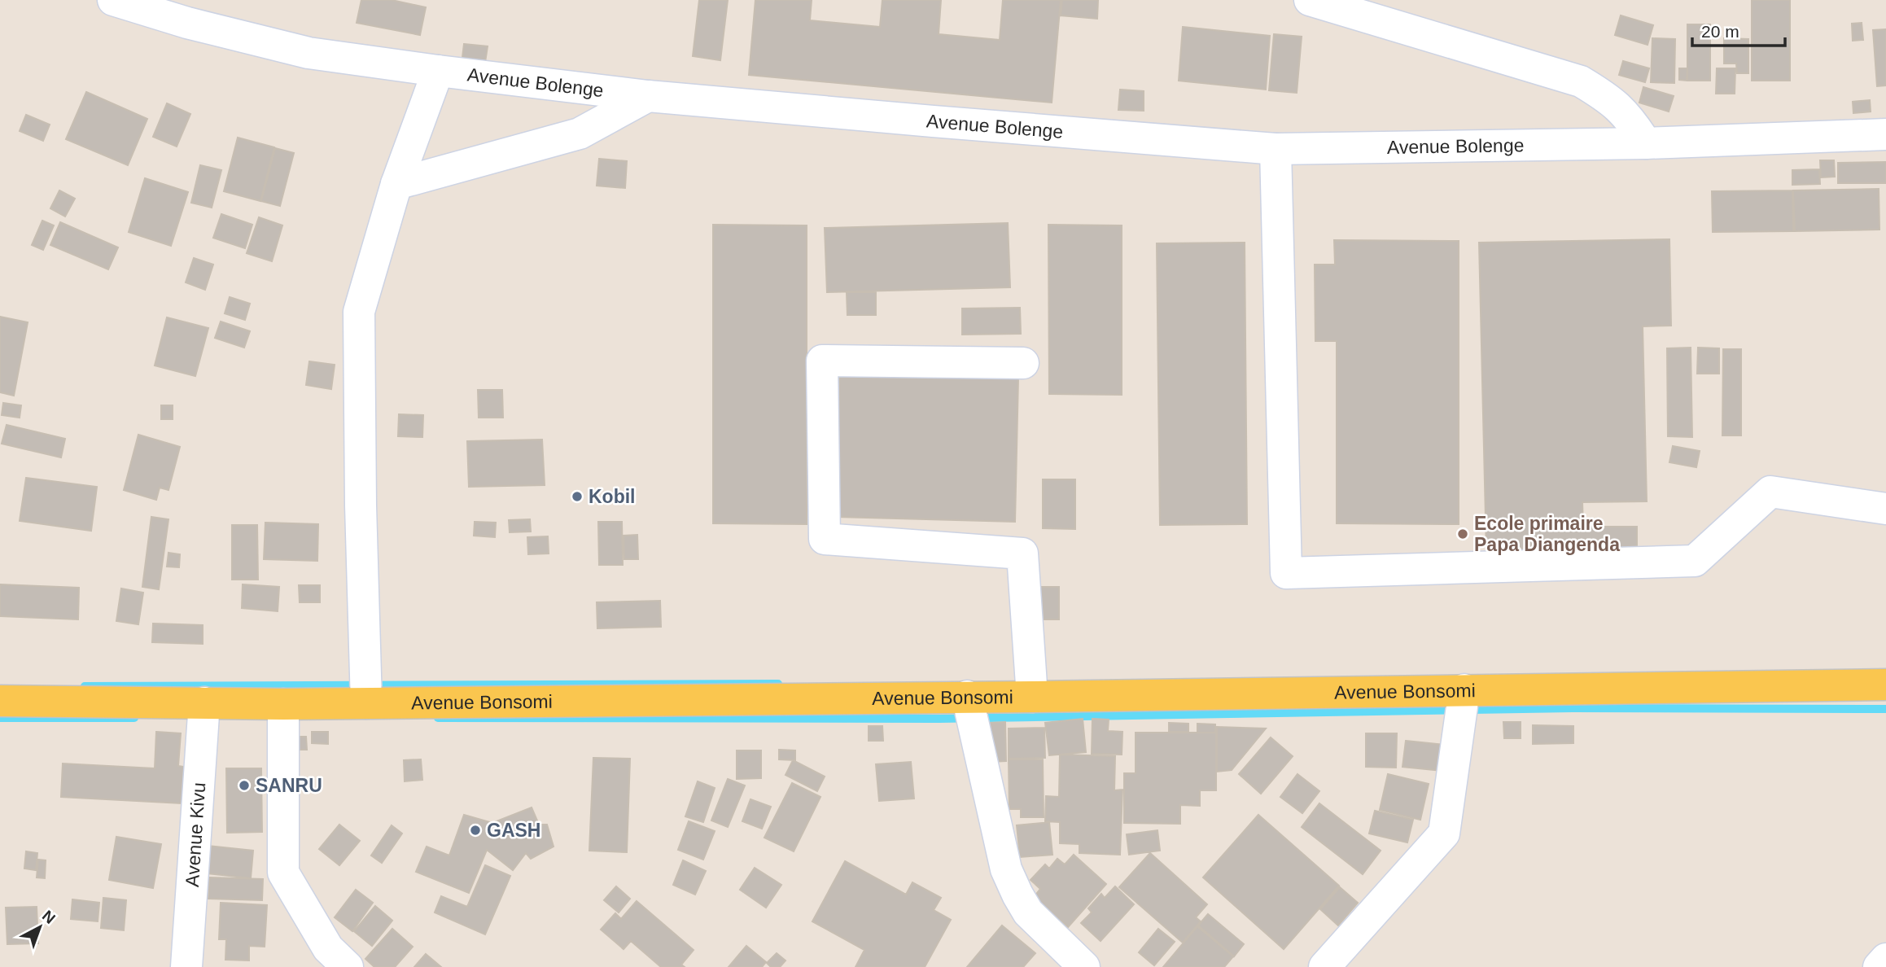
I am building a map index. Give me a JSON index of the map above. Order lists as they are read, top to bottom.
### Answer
{
  "streets": {
    "main road": ["Avenue Bonsomi"],
    "street": ["Avenue Bolenge", "Avenue Kivu"]
  },
  "crossings": [
    ["Avenue Bonsomi", "Avenue Kivu"]
  ],
  "places": [
    "Kobil",
    "Ecole primaire Papa Diangenda",
    "SANRU",
    "GASH"
  ],
  "scale_bar": "20 m",
  "north": "top right"
}
